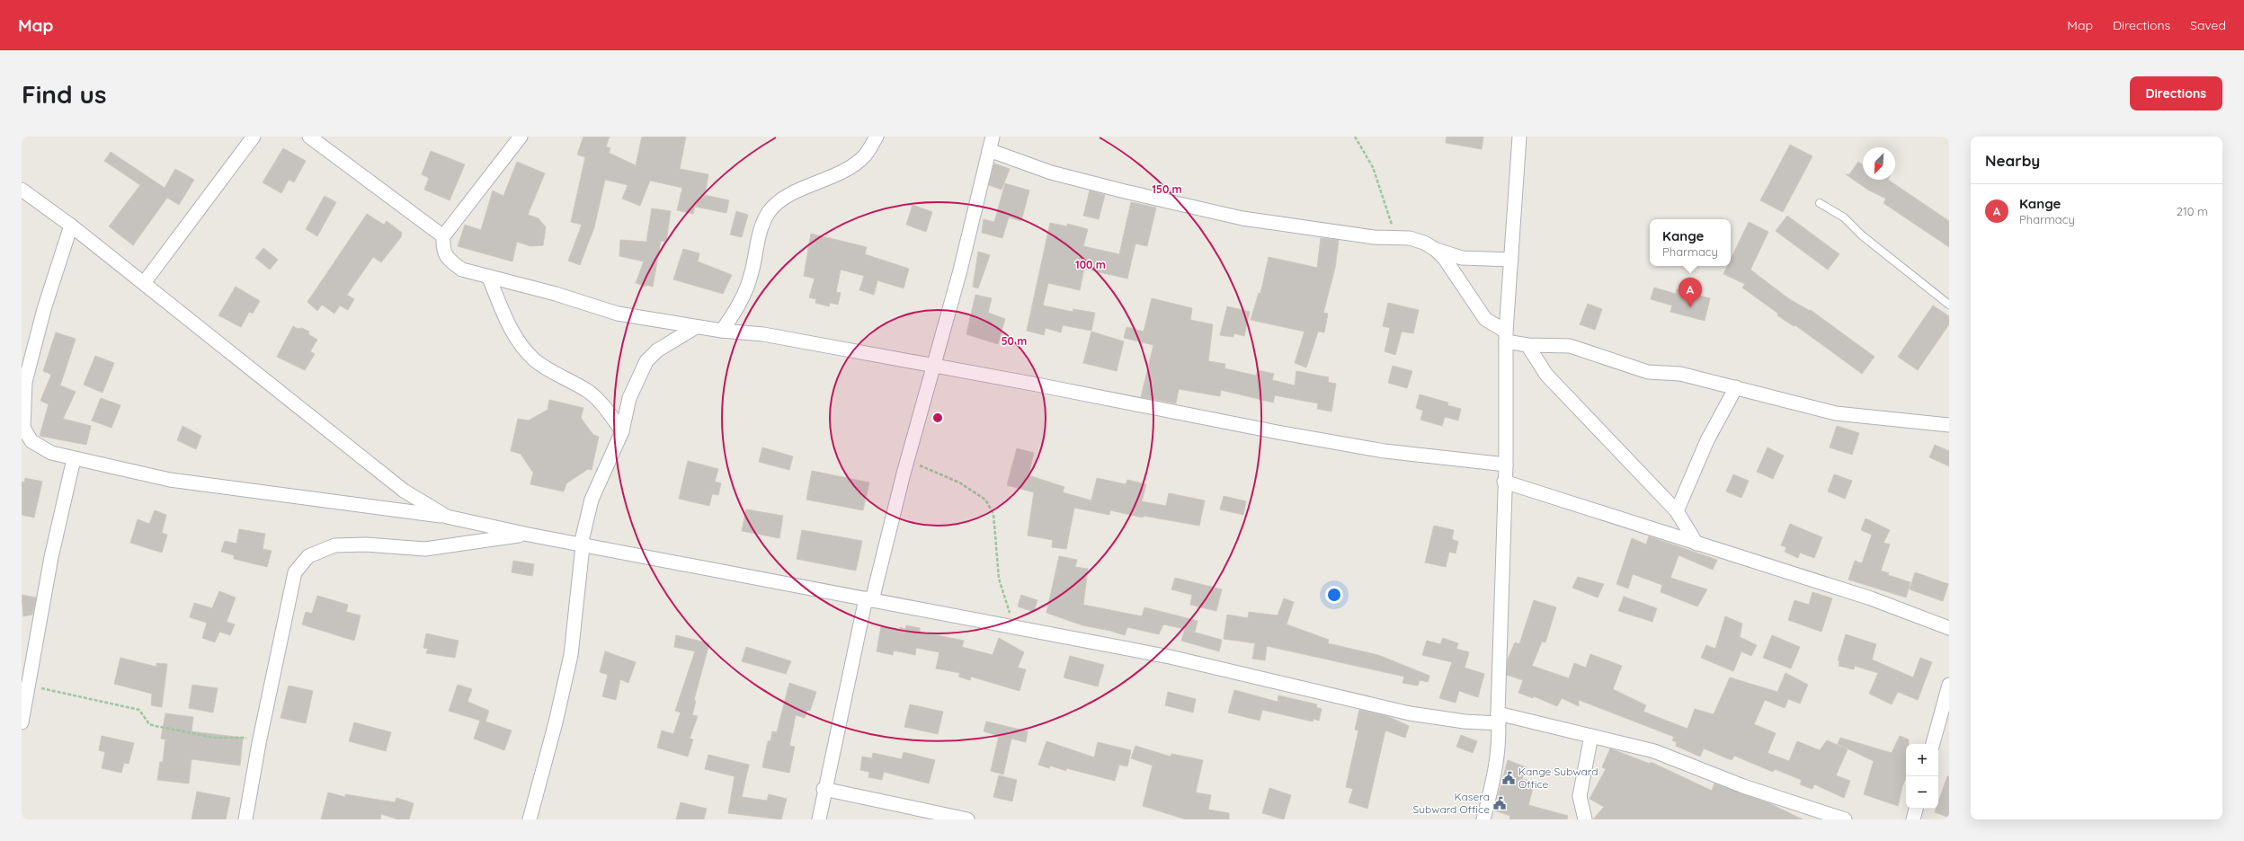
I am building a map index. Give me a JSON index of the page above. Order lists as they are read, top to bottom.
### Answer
{
  "places": {
    "public building": ["Kange Subward Office", "Kasera Subward Office"]
  },
  "north": "bottom left",
  "page": {
    "header": "Map",
    "nav": ["Map", "Directions", "Saved"],
    "buttons": "Directions",
    "title": "Find us",
    "heading": "Nearby",
    "list": [
      {
        "mark": "A",
        "name": "Kange",
        "note": "Pharmacy",
        "value": "210 m"
      }
    ],
    "popup": ["Kange", "Pharmacy"],
    "pins": "A",
    "map_buttons": ["+", "−"]
  },
  "rings": ["150 m", "100 m", "50 m"]
}
